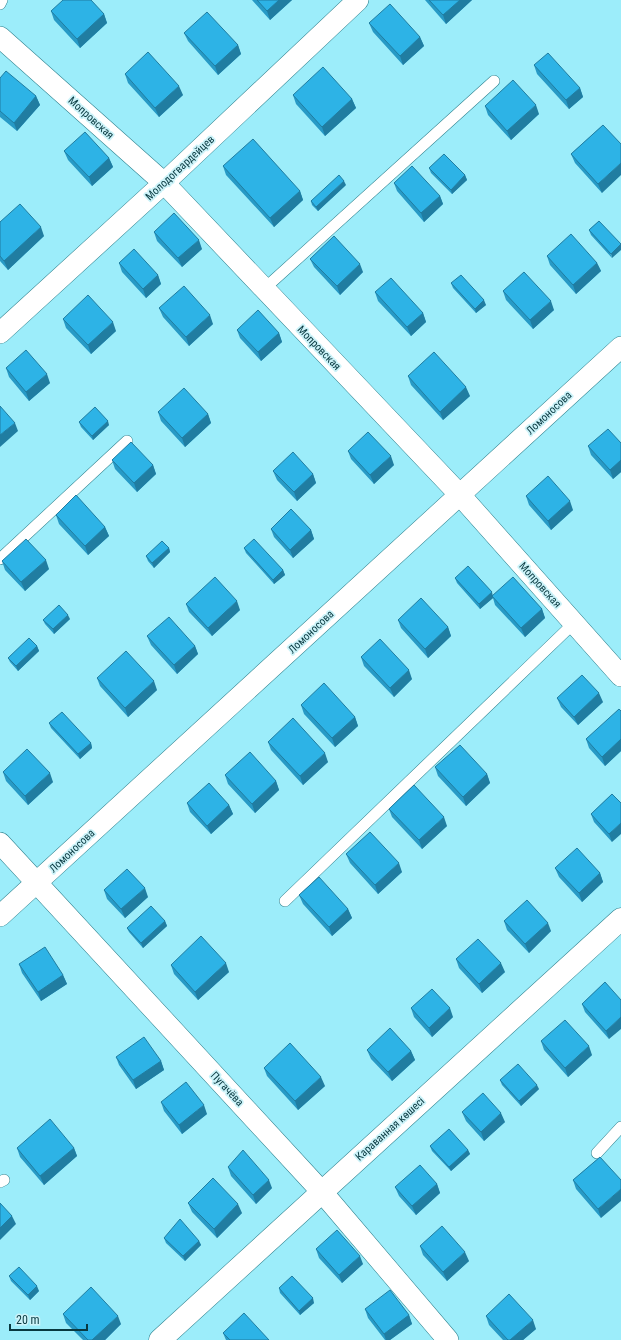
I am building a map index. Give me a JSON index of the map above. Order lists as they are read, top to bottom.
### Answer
{
  "streets": {
    "main road": ["Караванная көшесі"],
    "street": [
      "Мопровская",
      "Молодогвардейцев",
      "Ломоносова",
      "Пугачёва"
    ]
  },
  "crossings": [
    ["Мопровская", "Молодогвардейцев"],
    ["Мопровская", "Ломоносова"],
    ["Ломоносова", "Пугачёва"],
    ["Пугачёва", "Караванная көшесі"]
  ],
  "scale_bar": "20 m"
}
